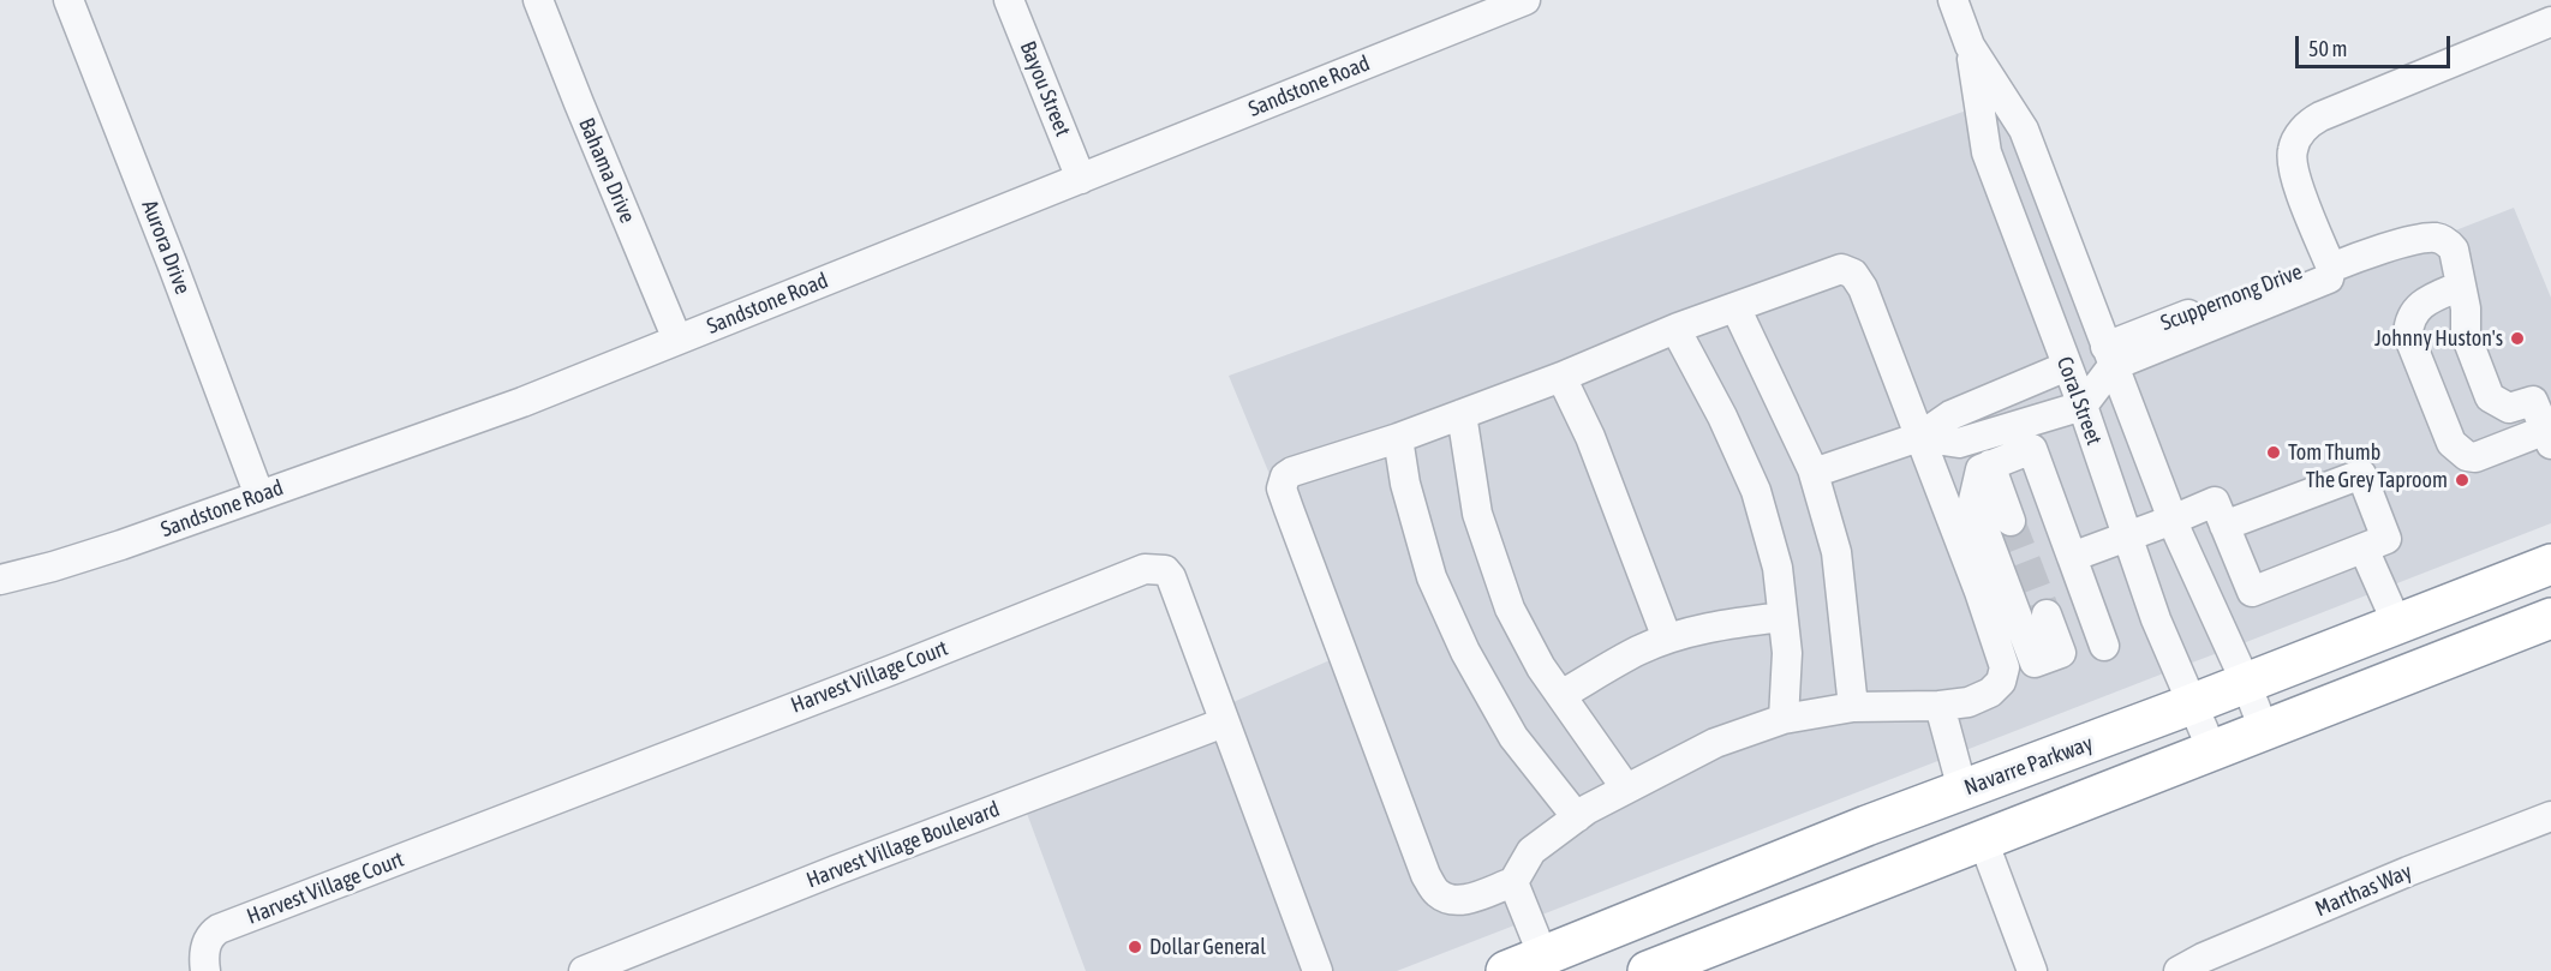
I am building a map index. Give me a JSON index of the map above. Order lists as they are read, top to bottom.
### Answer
{
  "streets": {
    "highway": ["Navarre Parkway"],
    "street": [
      "Sandstone Road",
      "Bayou Street",
      "Bahama Drive",
      "Aurora Drive",
      "Scuppernong Drive",
      "Coral Street",
      "Harvest Village Court",
      "Harvest Village Boulevard",
      "Marthas Way"
    ]
  },
  "crossings": [
    ["Sandstone Road", "Bayou Street"],
    ["Sandstone Road", "Bahama Drive"],
    ["Sandstone Road", "Aurora Drive"],
    ["Scuppernong Drive", "Coral Street"],
    ["Coral Street", "Navarre Parkway"],
    ["Harvest Village Court", "Harvest Village Boulevard"]
  ],
  "places": [
    "Johnny Huston's",
    "Tom Thumb",
    "The Grey Taproom",
    "Dollar General"
  ],
  "scale_bar": "50 m"
}
